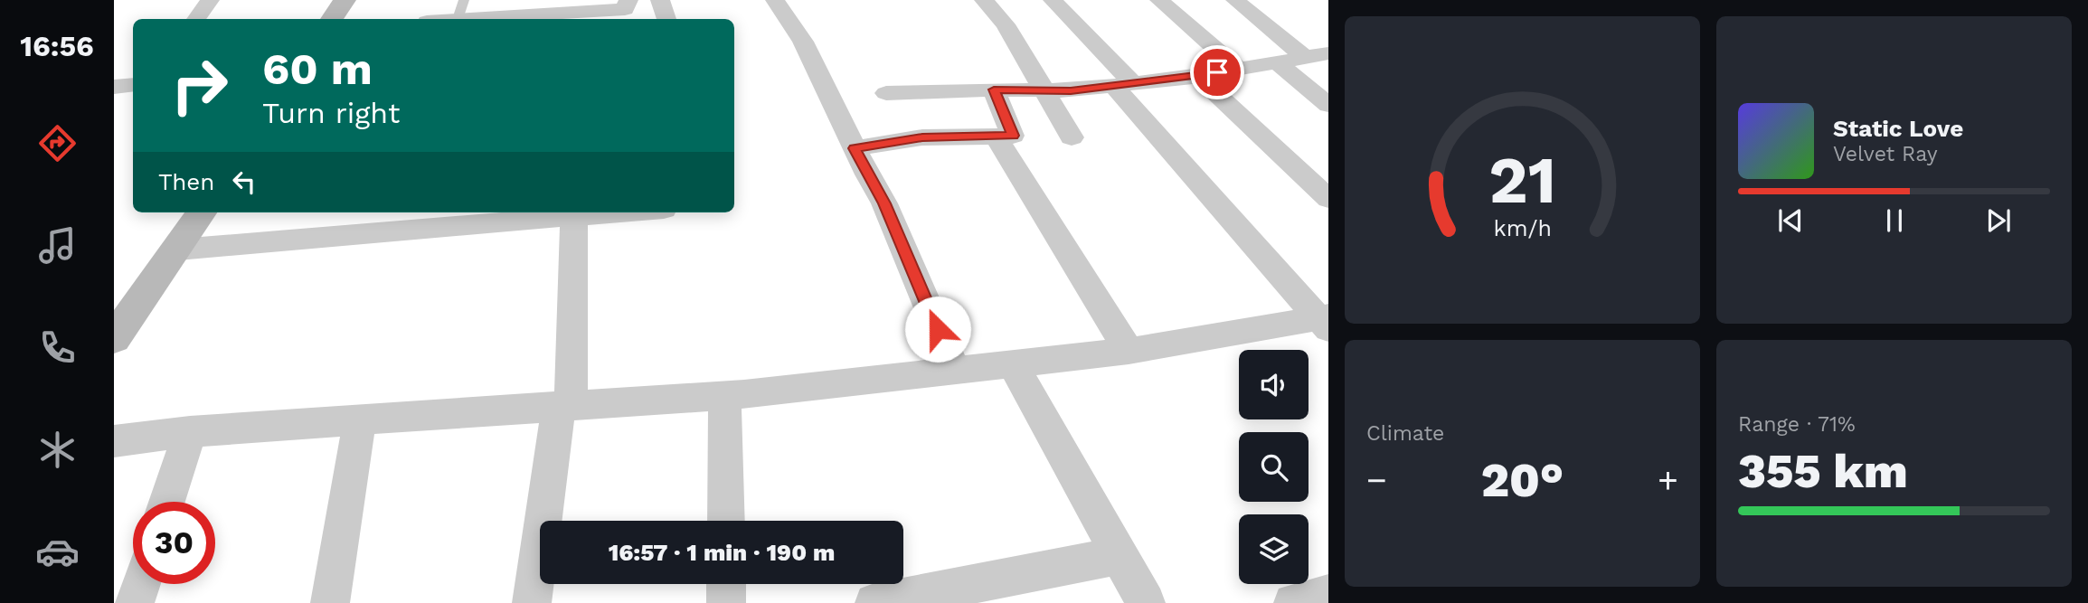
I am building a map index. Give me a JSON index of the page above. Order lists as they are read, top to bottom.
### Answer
{
  "page": {
    "tabs": "16:56",
    "turn": ["60 m", "Turn right"],
    "song": ["Static Love", "Velvet Ray"],
    "then": "Then",
    "tile": [
      "Climate",
      ["Range · 71%", "355 km"]
    ],
    "heat": ["−", "20°", "+"],
    "limit": "30",
    "trip": "16:57 · 1 min · 190 m",
    "gauge": ["21", "km/h"]
  }
}
